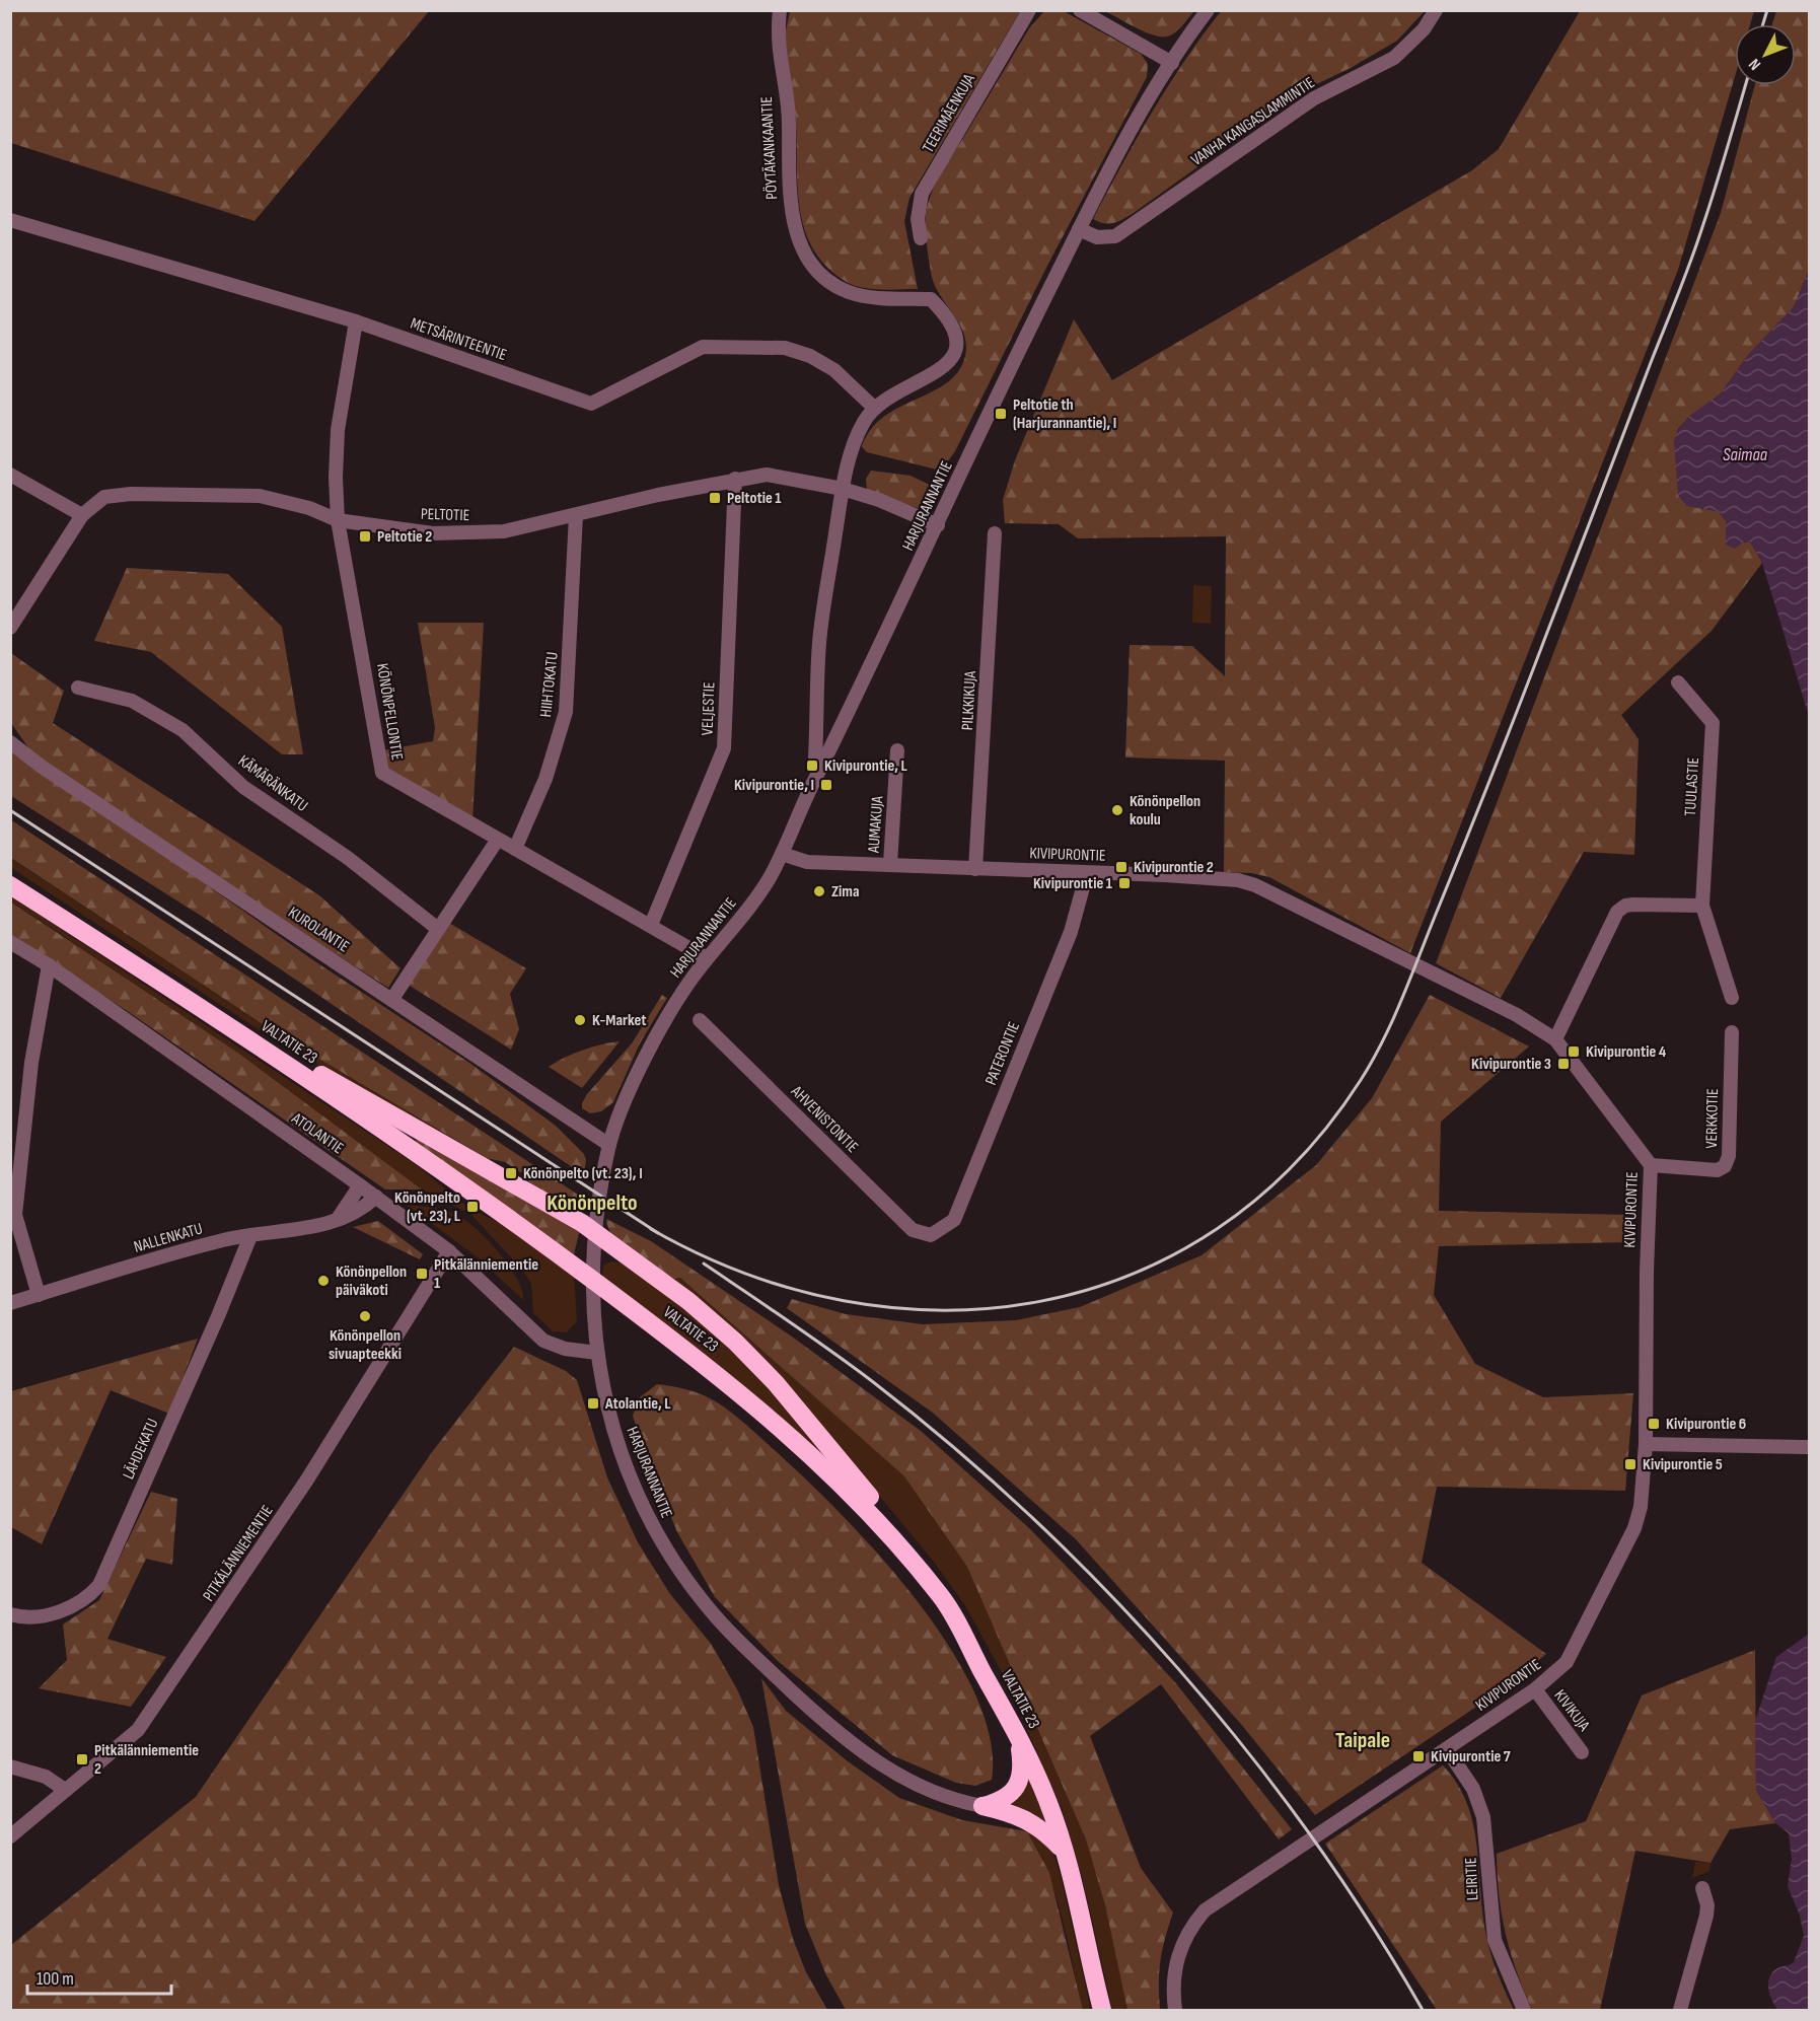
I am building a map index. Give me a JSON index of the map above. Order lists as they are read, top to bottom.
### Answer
{
  "streets": {
    "highway": ["VALTATIE 23"],
    "street": [
      "TEERIMÄENKUJA",
      "VANHA KANGASLAMMINTIE",
      "PÖYTÄKANKAANTIE",
      "METSÄRINTEENTIE",
      "HARJURANNANTIE",
      "PELTOTIE",
      "HIIHTOKATU",
      "PILKKIKUJA",
      "VELJESTIE",
      "KÖNÖNPELLONTIE",
      "KÄMÄRÄNKATU",
      "TUULASTIE",
      "AUMAKUJA",
      "KIVIPURONTIE",
      "KUROLANTIE",
      "PATERONTIE",
      "VERKKOTIE",
      "AHVENISTONTIE",
      "ATOLANTIE",
      "NALLENKATU",
      "LÄHDEKATU",
      "PITKÄLÄNNIEMENTIE",
      "KIVIKUJA",
      "LEIRITIE"
    ]
  },
  "crossings": [
    ["VANHA KANGASLAMMINTIE", "HARJURANNANTIE"],
    ["PÖYTÄKANKAANTIE", "METSÄRINTEENTIE"],
    ["PÖYTÄKANKAANTIE", "HARJURANNANTIE"],
    ["PÖYTÄKANKAANTIE", "PELTOTIE"],
    ["METSÄRINTEENTIE", "KÖNÖNPELLONTIE"],
    ["HARJURANNANTIE", "PELTOTIE"],
    ["HARJURANNANTIE", "KÖNÖNPELLONTIE"],
    ["HARJURANNANTIE", "KIVIPURONTIE"],
    ["HARJURANNANTIE", "KUROLANTIE"],
    ["HARJURANNANTIE", "ATOLANTIE"],
    ["PELTOTIE", "HIIHTOKATU"],
    ["PELTOTIE", "VELJESTIE"],
    ["PELTOTIE", "KÖNÖNPELLONTIE"],
    ["HIIHTOKATU", "KÖNÖNPELLONTIE"],
    ["PILKKIKUJA", "KIVIPURONTIE"],
    ["VELJESTIE", "KÖNÖNPELLONTIE"],
    ["AUMAKUJA", "KIVIPURONTIE"],
    ["KIVIPURONTIE", "PATERONTIE"],
    ["KIVIPURONTIE", "VERKKOTIE"],
    ["KIVIPURONTIE", "KIVIKUJA"],
    ["KIVIPURONTIE", "LEIRITIE"],
    ["PATERONTIE", "AHVENISTONTIE"],
    ["ATOLANTIE", "NALLENKATU"],
    ["ATOLANTIE", "PITKÄLÄNNIEMENTIE"],
    ["NALLENKATU", "LÄHDEKATU"]
  ],
  "districts": ["Könönpelto", "Taipale"],
  "water": ["Saimaa"],
  "places": {
    "transit": [
      "Peltotie th (Harjurannantie), I",
      "Peltotie 1",
      "Peltotie 2",
      "Kivipurontie, L",
      "Kivipurontie, I",
      "Kivipurontie 2",
      "Kivipurontie 1",
      "Kivipurontie 4",
      "Kivipurontie 3",
      "Könönpelto (vt. 23), I",
      "Könönpelto (vt. 23), L",
      "Pitkälänniementie 1",
      "Atolantie, L",
      "Kivipurontie 6",
      "Kivipurontie 5",
      "Kivipurontie 7",
      "Pitkälänniementie 2"
    ],
    "other": [
      "Könönpellon koulu",
      "Zima",
      "K-Market",
      "Könönpellon päiväkoti",
      "Könönpellon sivuapteekki"
    ]
  },
  "scale_bar": "100 m",
  "north": "bottom left"
}
